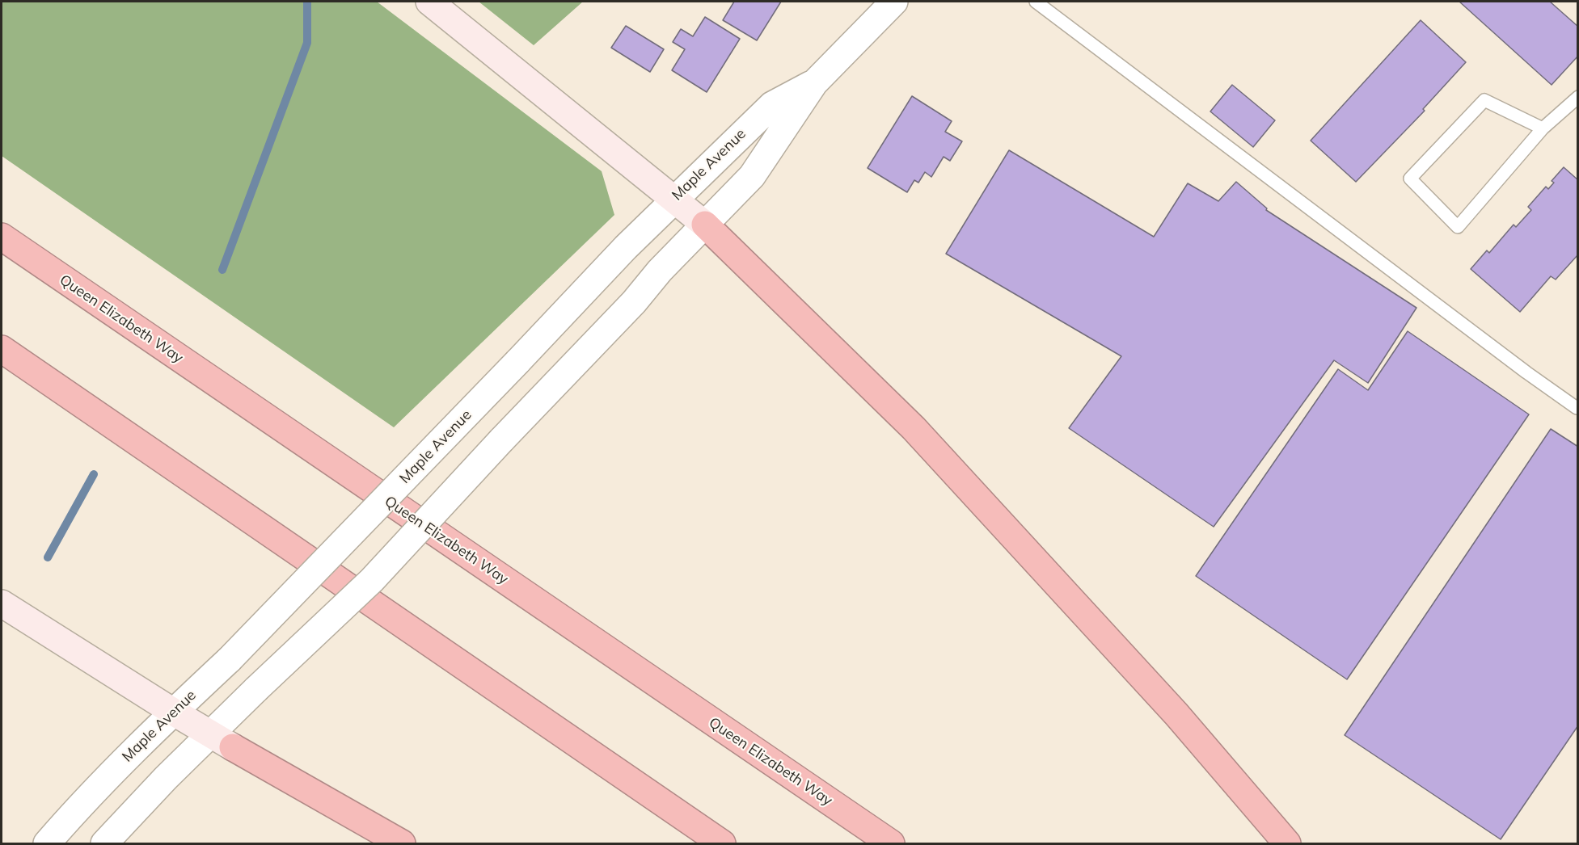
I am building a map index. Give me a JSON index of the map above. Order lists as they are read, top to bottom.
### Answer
{
  "streets": {
    "highway": ["Queen Elizabeth Way"],
    "street": ["Maple Avenue"]
  }
}
